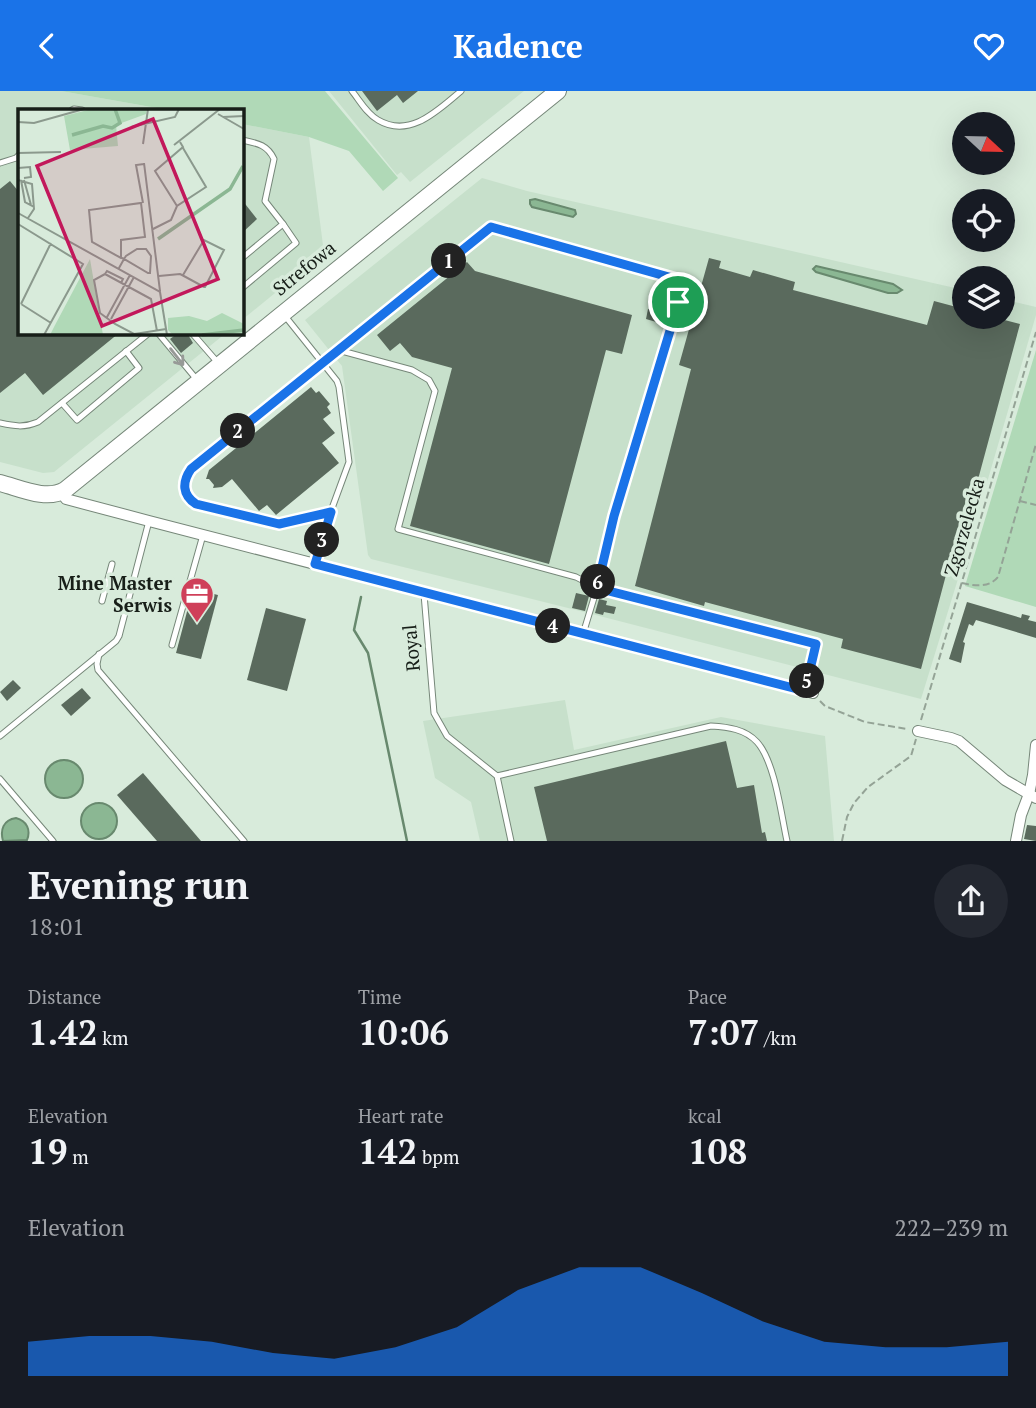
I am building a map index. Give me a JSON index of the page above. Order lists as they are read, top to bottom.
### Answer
{
  "streets": {
    "street": ["Strefowa"],
    "lane": ["Royal"],
    "path": ["Zgorzelecka"]
  },
  "places": {
    "office": ["Mine Master Serwis"]
  },
  "north": "right",
  "page": {
    "header": "Kadence",
    "pins": [
      "1",
      "2",
      "3",
      "6",
      "4",
      "5"
    ],
    "heading": ["Evening run", "18:01"],
    "stats": [
      ["Distance", "1.42 km"],
      ["Time", "10:06"],
      ["Pace", "7:07 /km"],
      ["Elevation", "19 m"],
      ["Heart rate", "142 bpm"],
      ["kcal", "108"]
    ],
    "chart": ["Elevation", "222–239 m"]
  }
}
